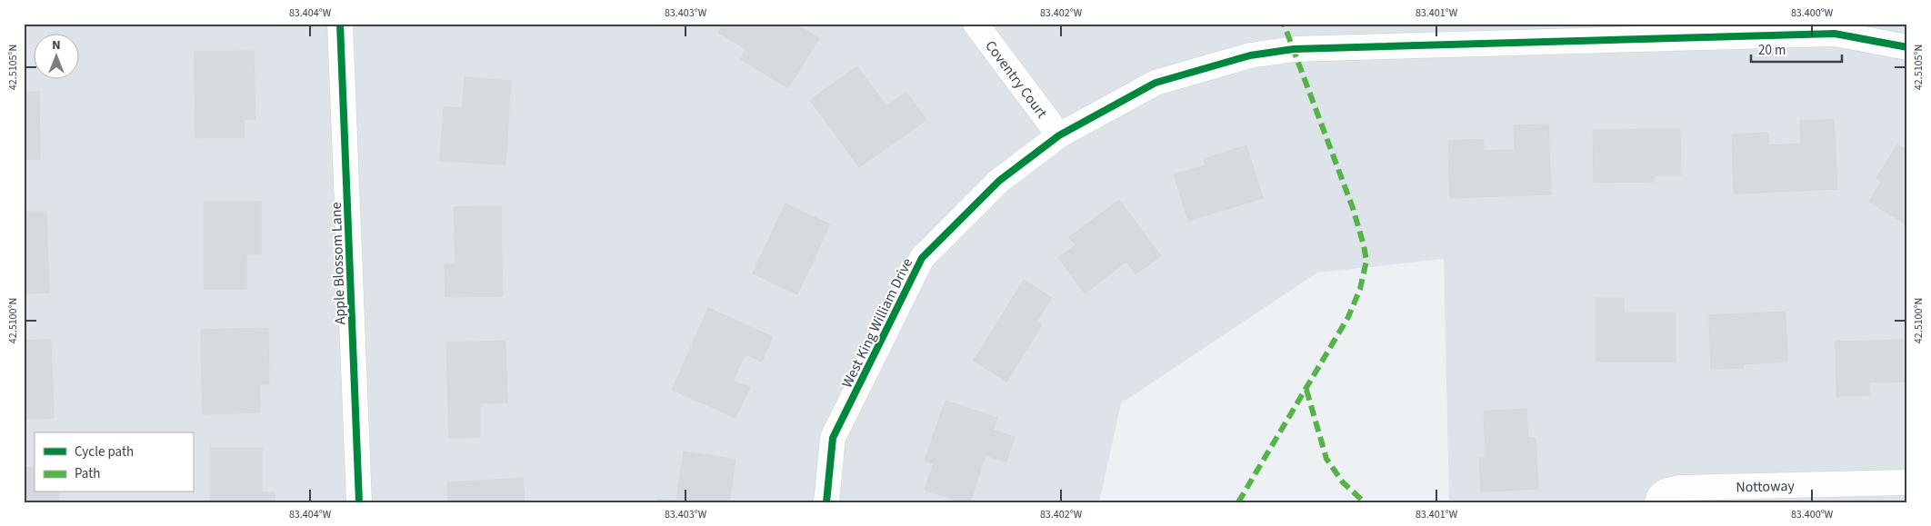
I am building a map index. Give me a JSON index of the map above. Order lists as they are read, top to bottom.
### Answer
{
  "streets": {
    "street": [
      "Coventry Court",
      "Apple Blossom Lane",
      "West King William Drive",
      "Nottoway"
    ]
  },
  "crossings": [
    ["Coventry Court", "West King William Drive"]
  ],
  "legend": ["Cycle path", "Path"],
  "scale_bar": "20 m",
  "north": "top",
  "coordinates": [
    "83.404°W",
    "83.403°W",
    "83.402°W",
    "83.401°W",
    "83.400°W",
    "42.5105°N",
    "42.5100°N"
  ]
}
